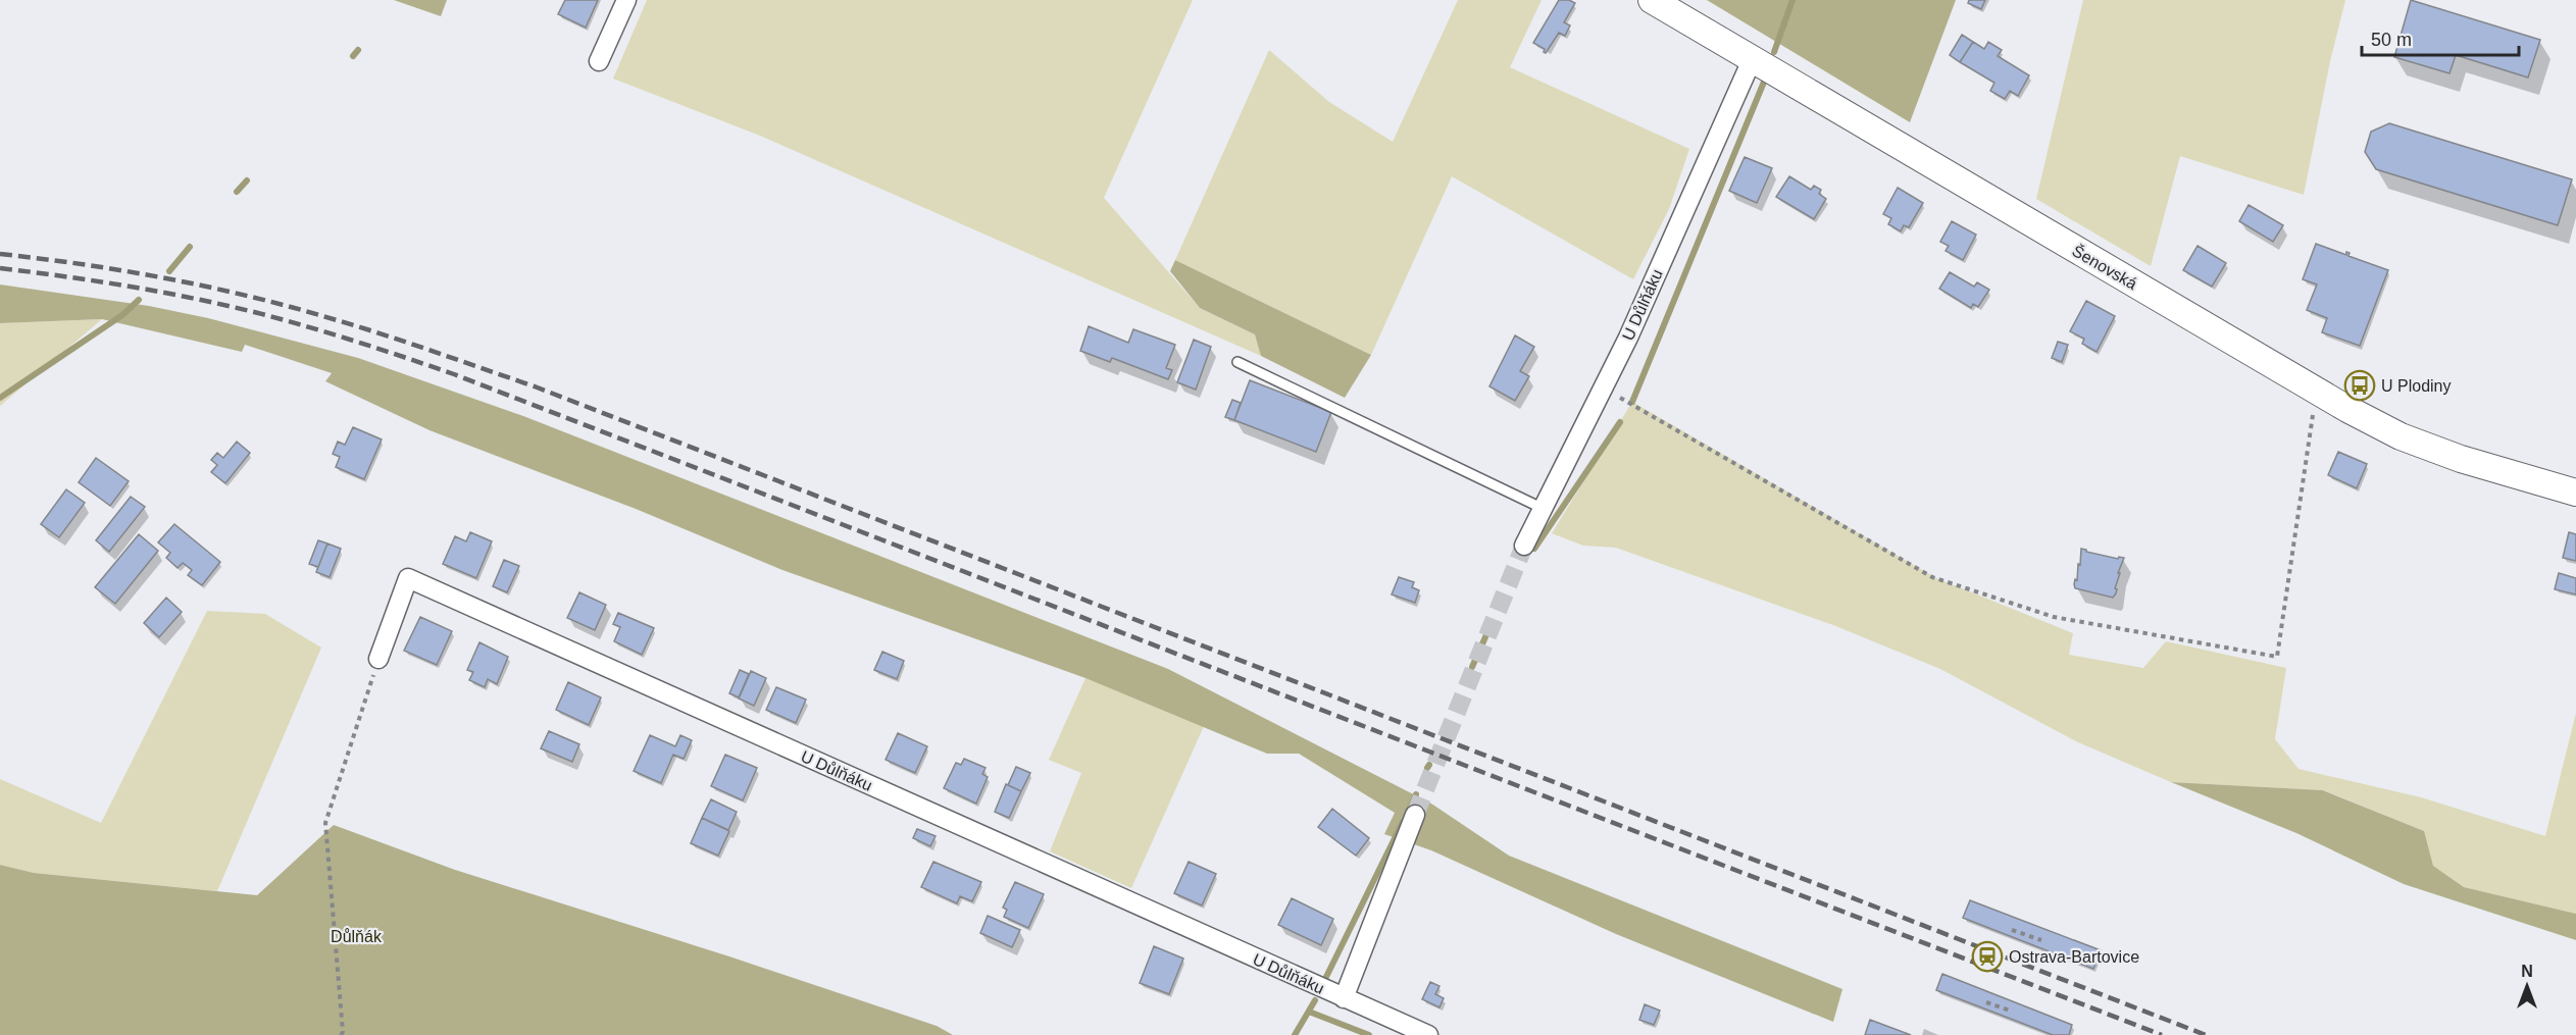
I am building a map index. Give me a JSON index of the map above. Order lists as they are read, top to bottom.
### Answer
{
  "streets": {
    "street": ["Šenovská", "U Důlňáku"]
  },
  "crossings": [
    ["Šenovská", "U Důlňáku"]
  ],
  "parks": ["Důlňák"],
  "places": {
    "bus stop": ["U Plodiny"],
    "station": ["Ostrava-Bartovice"]
  },
  "scale_bar": "50 m",
  "north": "top"
}
